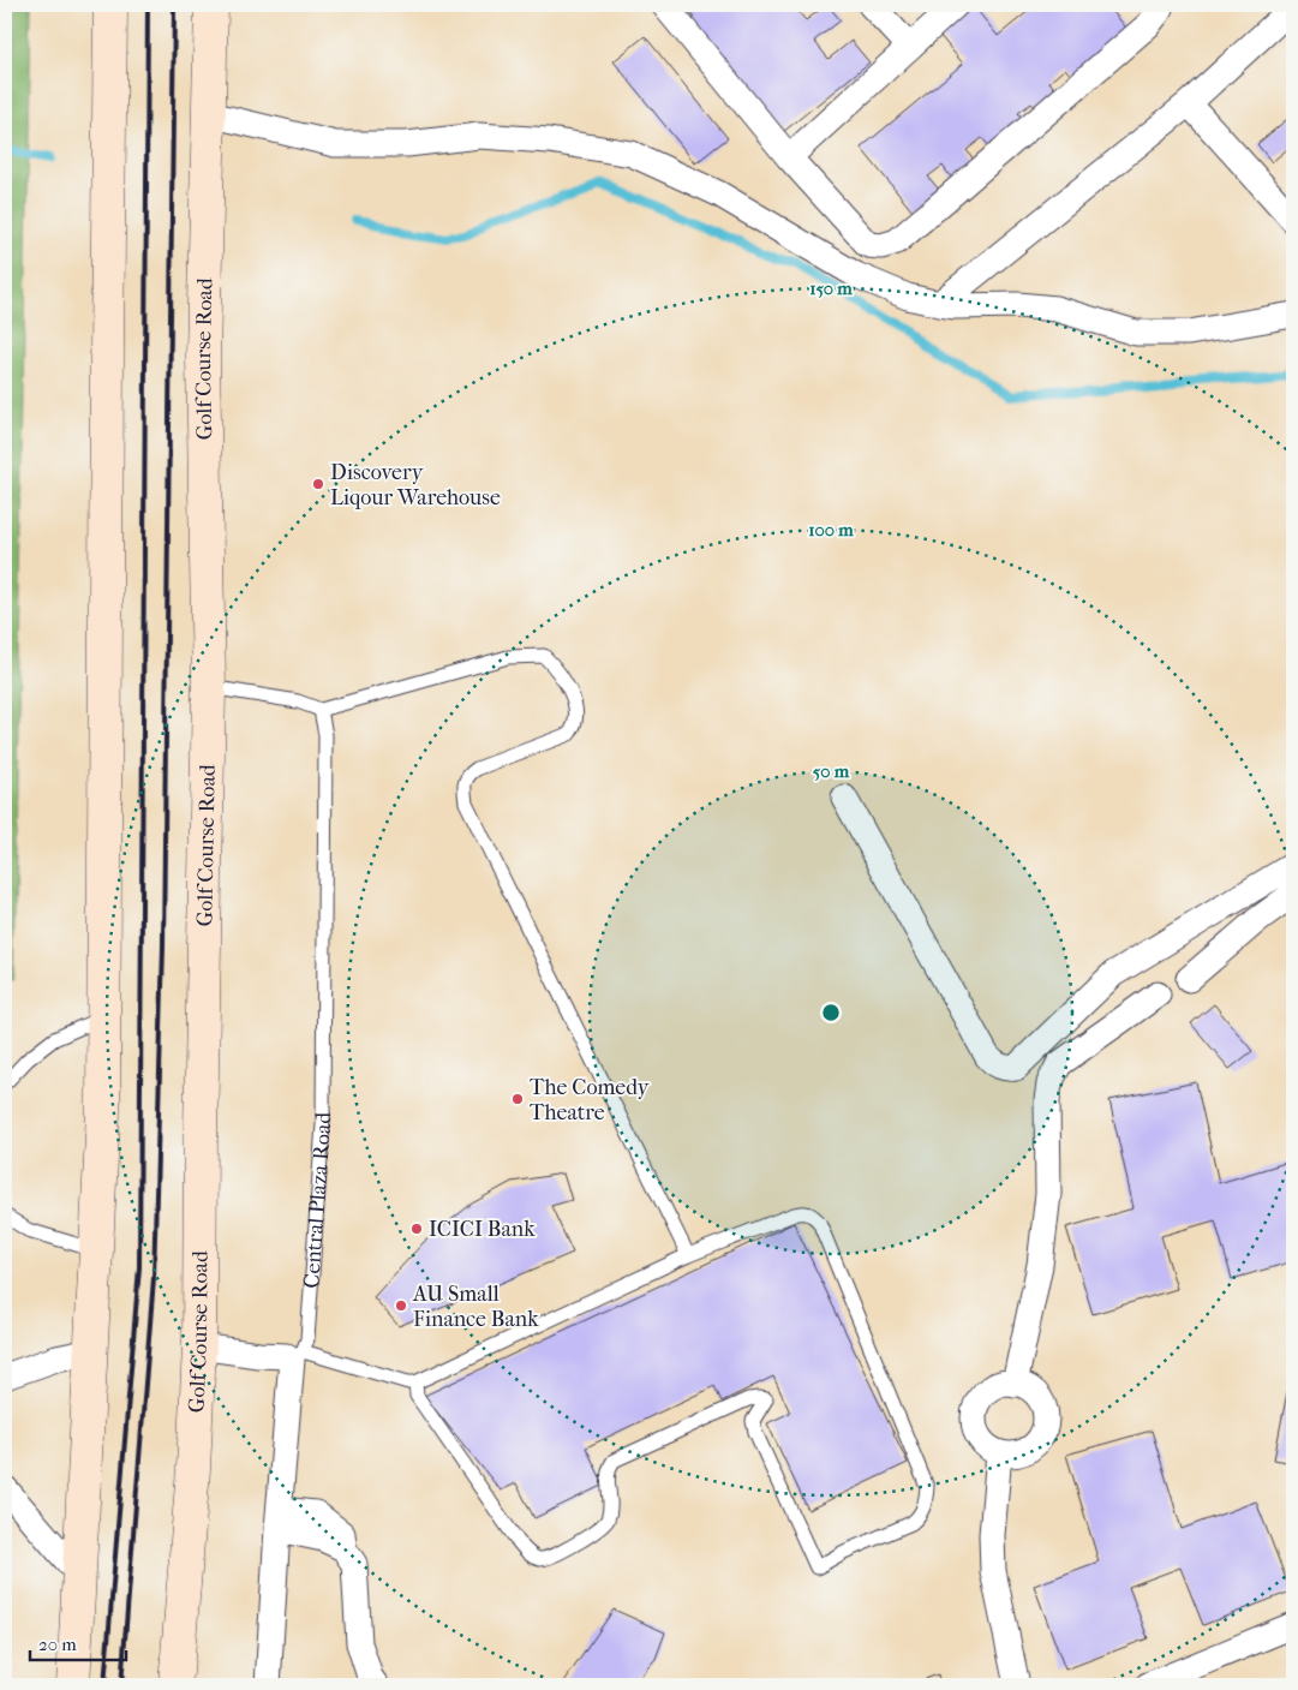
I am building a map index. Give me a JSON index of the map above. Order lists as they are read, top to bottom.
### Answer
{
  "streets": {
    "main road": ["Golf Course Road"],
    "street": ["Central Plaza Road"]
  },
  "places": [
    "Discovery Liqour Warehouse",
    "The Comedy Theatre",
    "ICICI Bank",
    "AU Small Finance Bank"
  ],
  "scale_bar": "20 m",
  "rings": ["150 m", "100 m", "50 m"]
}
